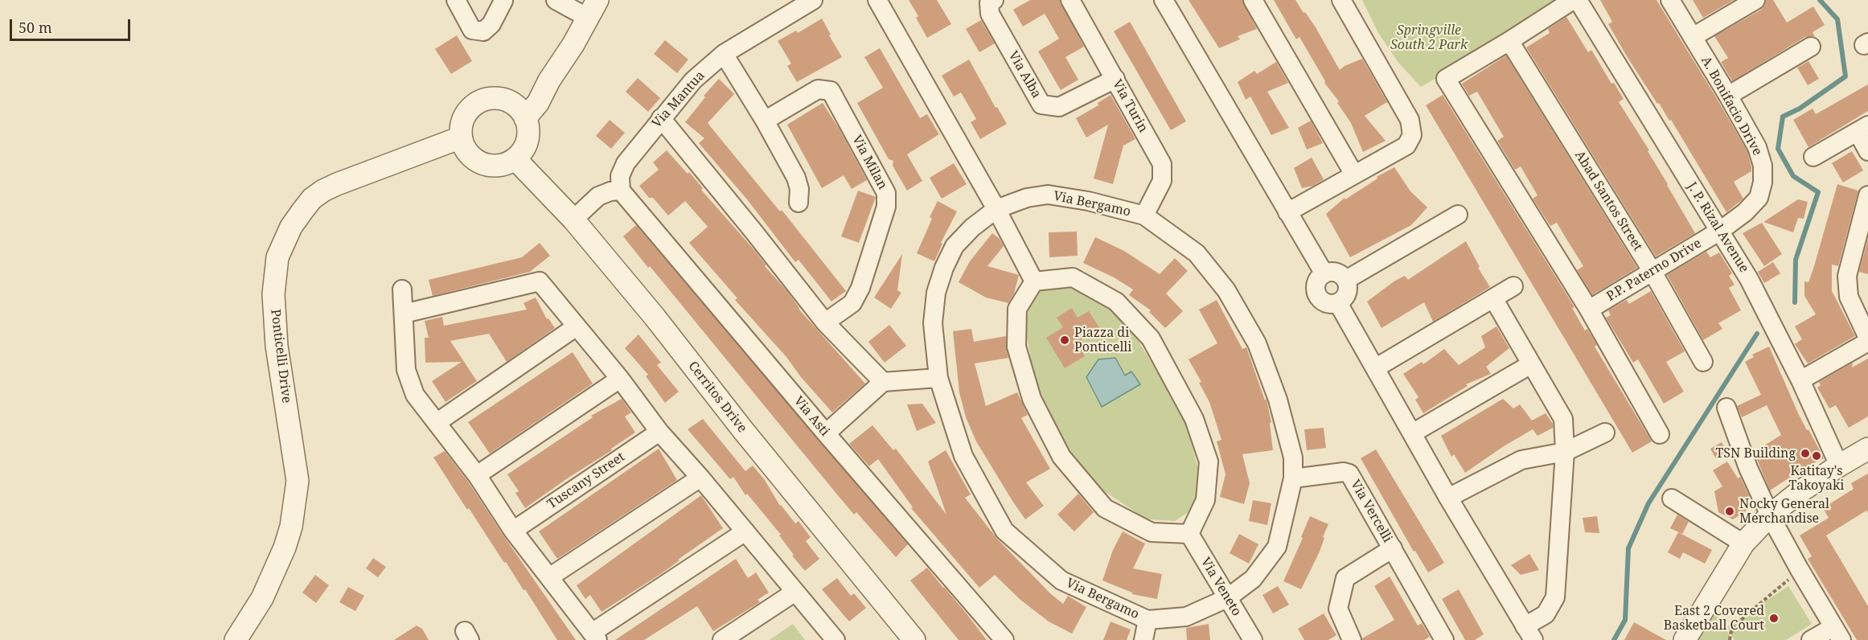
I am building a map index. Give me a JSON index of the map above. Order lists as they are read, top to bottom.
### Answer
{
  "streets": {
    "street": [
      "Via Alba",
      "Via Mantua",
      "Via Turin",
      "A. Bonifacio Drive",
      "Via Milan",
      "Abad Santos Street",
      "Via Bergamo",
      "J. P. Rizal Avenue",
      "P.P. Paterno Drive",
      "Ponticelli Drive",
      "Cerritos Drive",
      "Via Asti",
      "Tuscany Street",
      "Via Vercelli",
      "Via Veneto"
    ]
  },
  "crossings": [
    ["Via Alba", "Via Turin"],
    ["Via Mantua", "Via Asti"],
    ["Via Turin", "Via Bergamo"],
    ["A. Bonifacio Drive", "J. P. Rizal Avenue"],
    ["A. Bonifacio Drive", "P.P. Paterno Drive"],
    ["Abad Santos Street", "P.P. Paterno Drive"],
    ["Via Bergamo", "Via Vercelli"],
    ["Via Bergamo", "Via Veneto"],
    ["J. P. Rizal Avenue", "P.P. Paterno Drive"],
    ["Ponticelli Drive", "Cerritos Drive"]
  ],
  "parks": ["Springville South 2 Park"],
  "places": [
    "Piazza di Ponticelli",
    "TSN Building",
    "Katitay's Takoyaki",
    "Nocky General Merchandise",
    "East 2 Covered Basketball Court"
  ],
  "scale_bar": "50 m"
}
